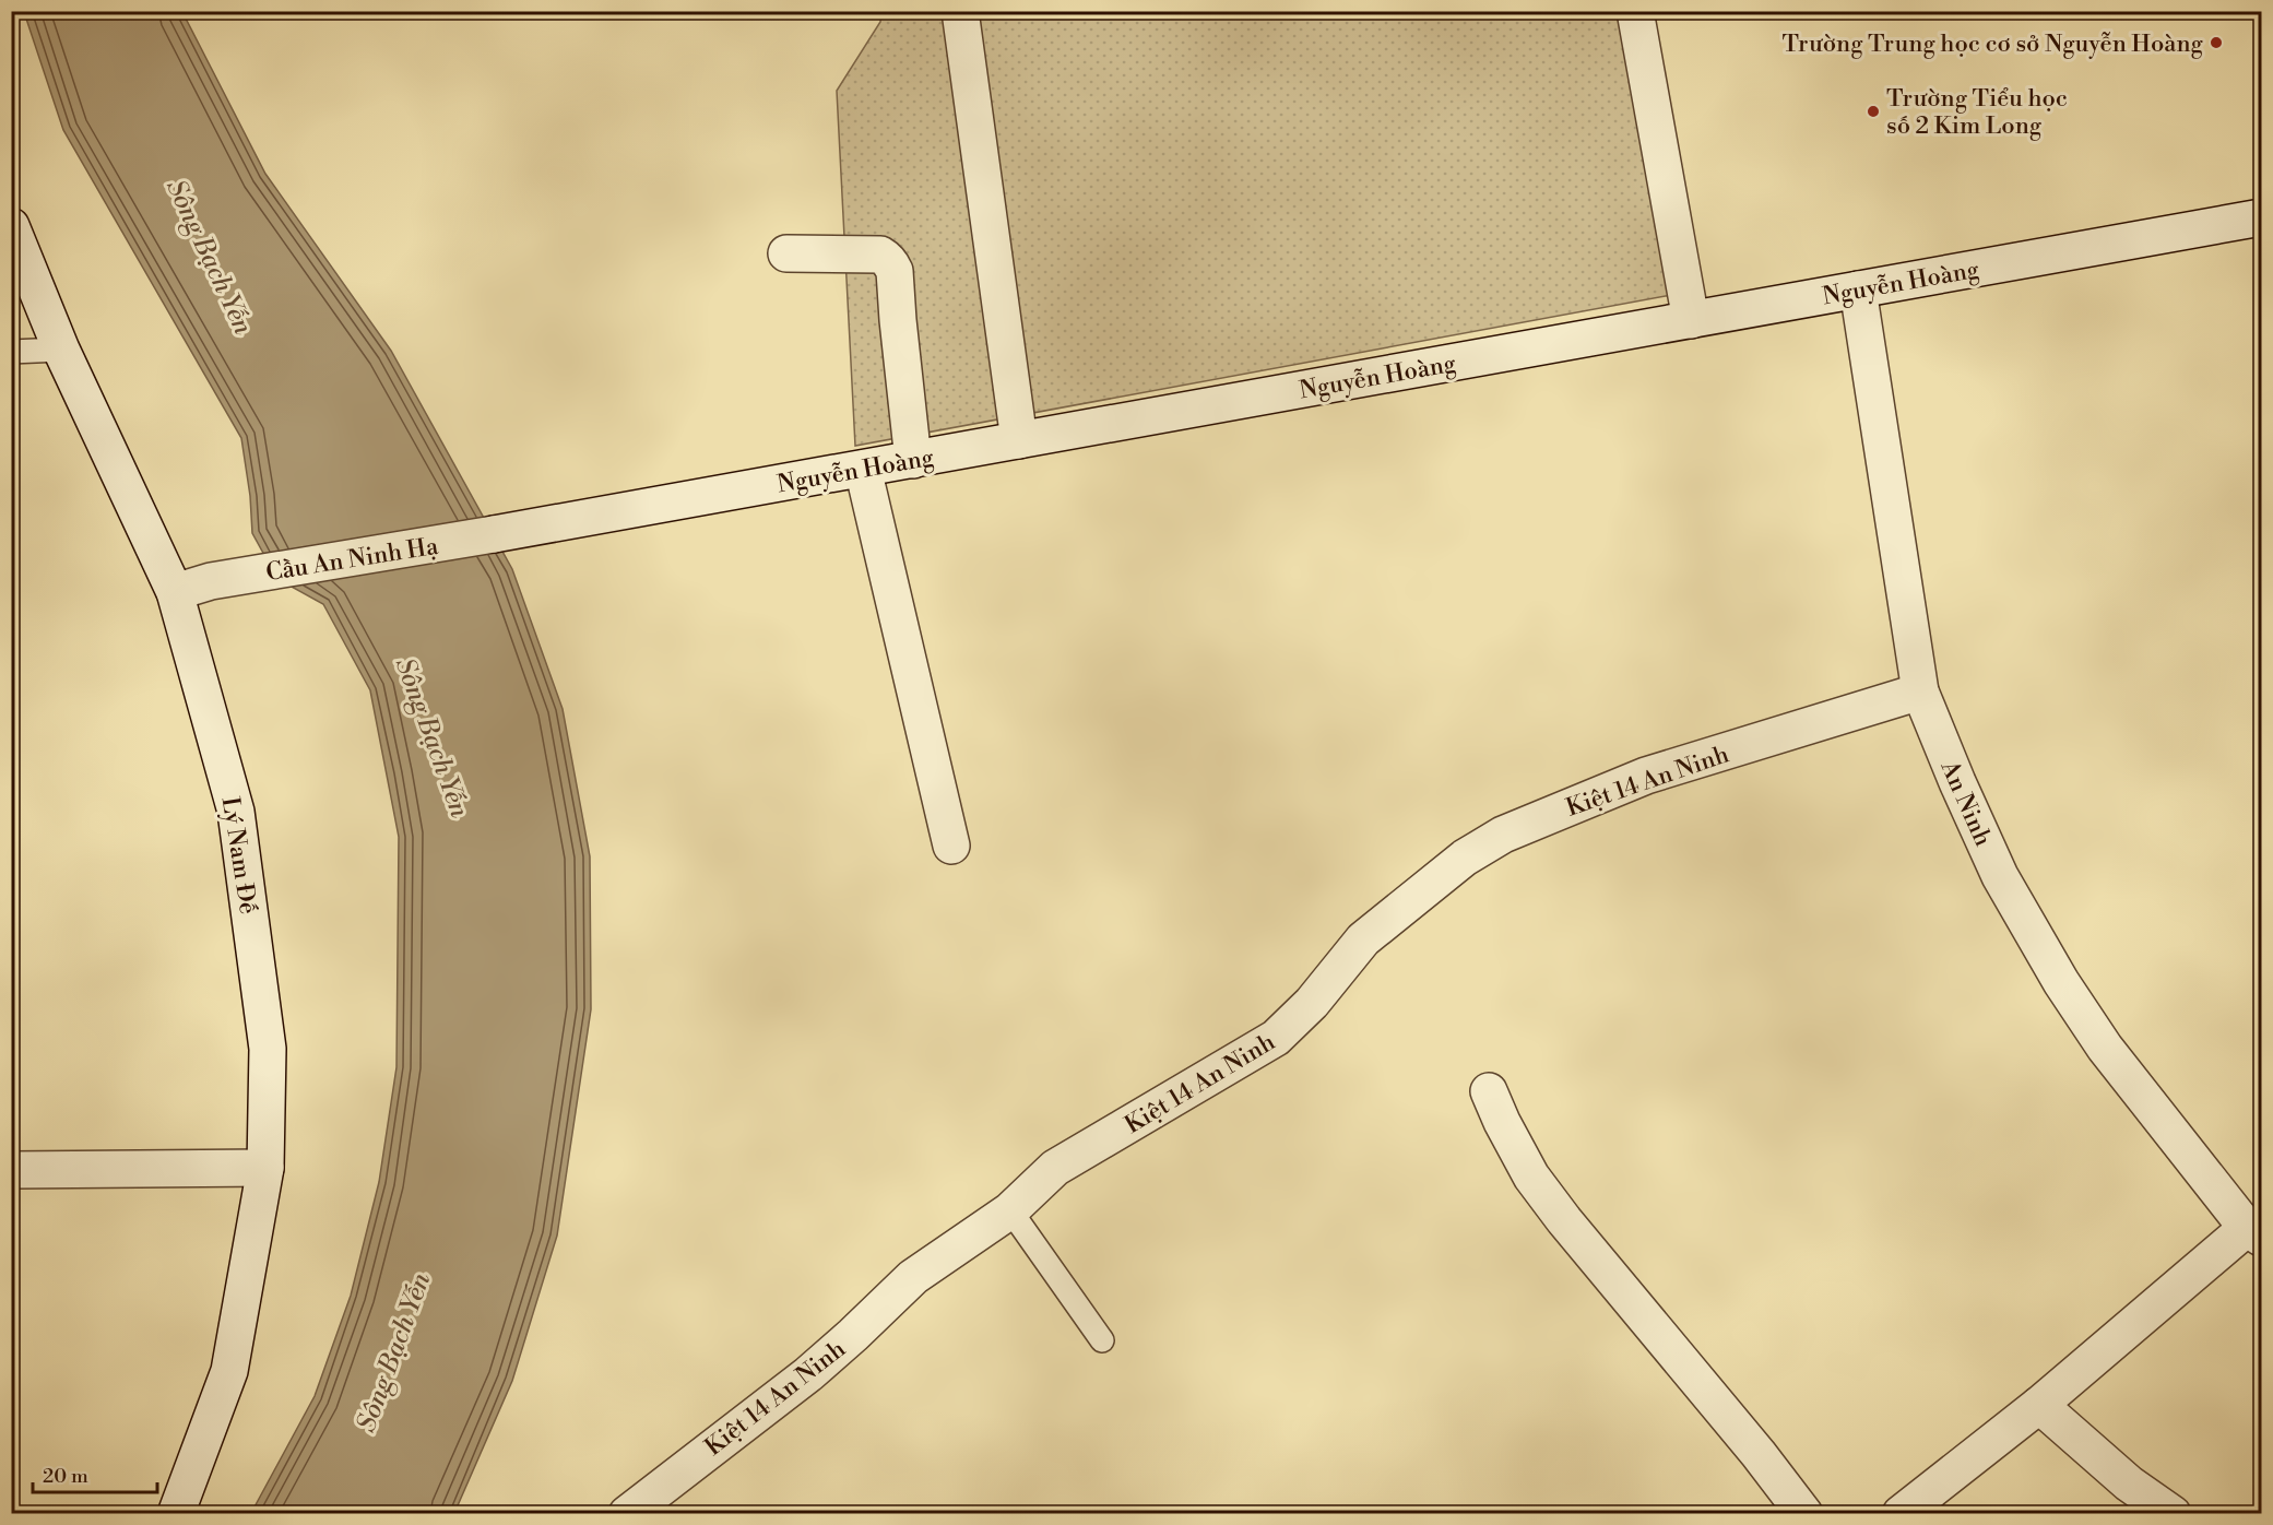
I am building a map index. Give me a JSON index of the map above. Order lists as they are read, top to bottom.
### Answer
{
  "streets": {
    "street": [
      "Nguyễn Hoàng",
      "Cầu An Ninh Hạ",
      "Kiệt 14 An Ninh",
      "An Ninh",
      "Lý Nam Đế"
    ]
  },
  "crossings": [
    ["Nguyễn Hoàng", "Cầu An Ninh Hạ"],
    ["Nguyễn Hoàng", "An Ninh"],
    ["Cầu An Ninh Hạ", "Lý Nam Đế"],
    ["Kiệt 14 An Ninh", "An Ninh"]
  ],
  "water": ["Sông Bạch Yến"],
  "places": ["Trường Trung học cơ sở Nguyễn Hoàng", "Trường Tiểu học số 2 Kim Long"],
  "scale_bar": "20 m"
}
